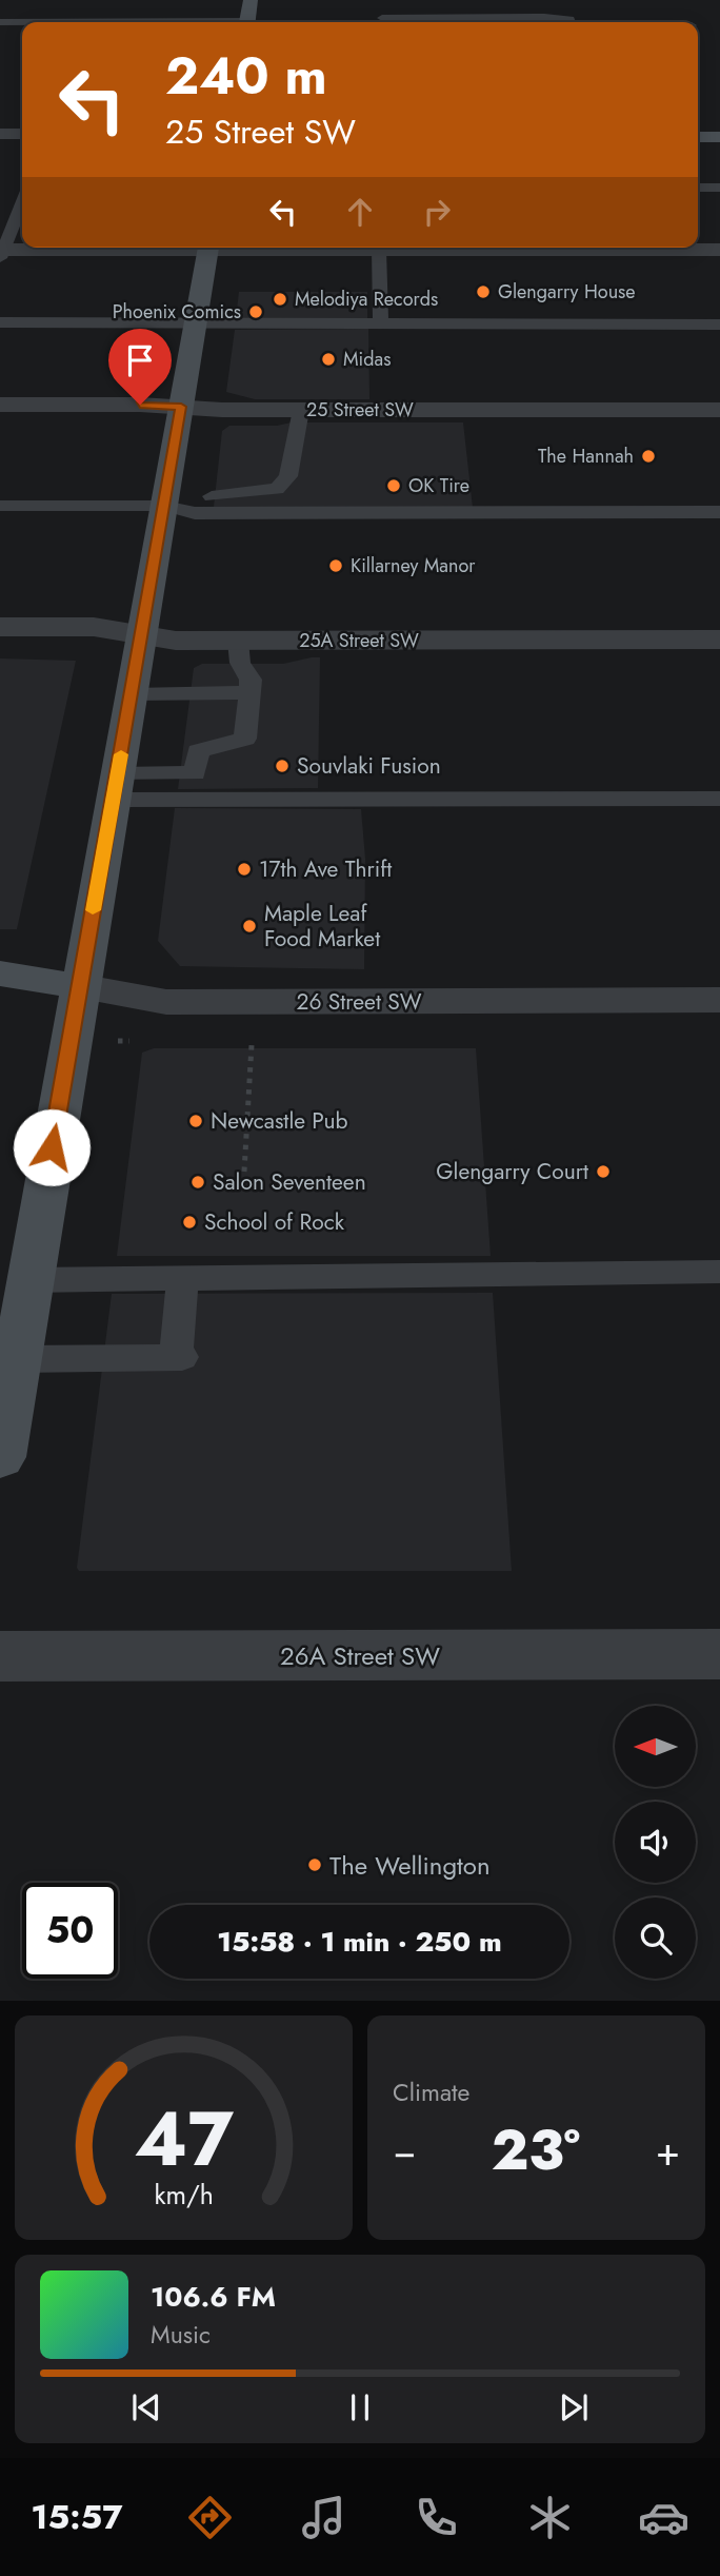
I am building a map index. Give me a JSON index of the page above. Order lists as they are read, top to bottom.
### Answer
{
  "streets": {
    "main road": ["26 Street SW"],
    "street": ["25 Street SW", "25A Street SW", "26A Street SW"]
  },
  "places": [
    "Glengarry House",
    "Melodiya Records",
    "Phoenix Comics",
    "Midas",
    "The Hannah",
    "OK Tire",
    "Killarney Manor",
    "Souvlaki Fusion",
    "17th Ave Thrift",
    "Maple Leaf Food Market",
    "Newcastle Pub",
    "Glengarry Court",
    "Salon Seventeen",
    "School of Rock",
    "The Wellington"
  ],
  "north": "left",
  "page": {
    "turn": ["240 m", "25 Street SW"],
    "limit": "50",
    "trip": "15:58 · 1 min · 250 m",
    "tile": "Climate",
    "heat": ["−", "23°", "+"],
    "song": ["106.6 FM", "Music"],
    "tabs": "15:57",
    "gauge": ["47", "km/h"]
  }
}
